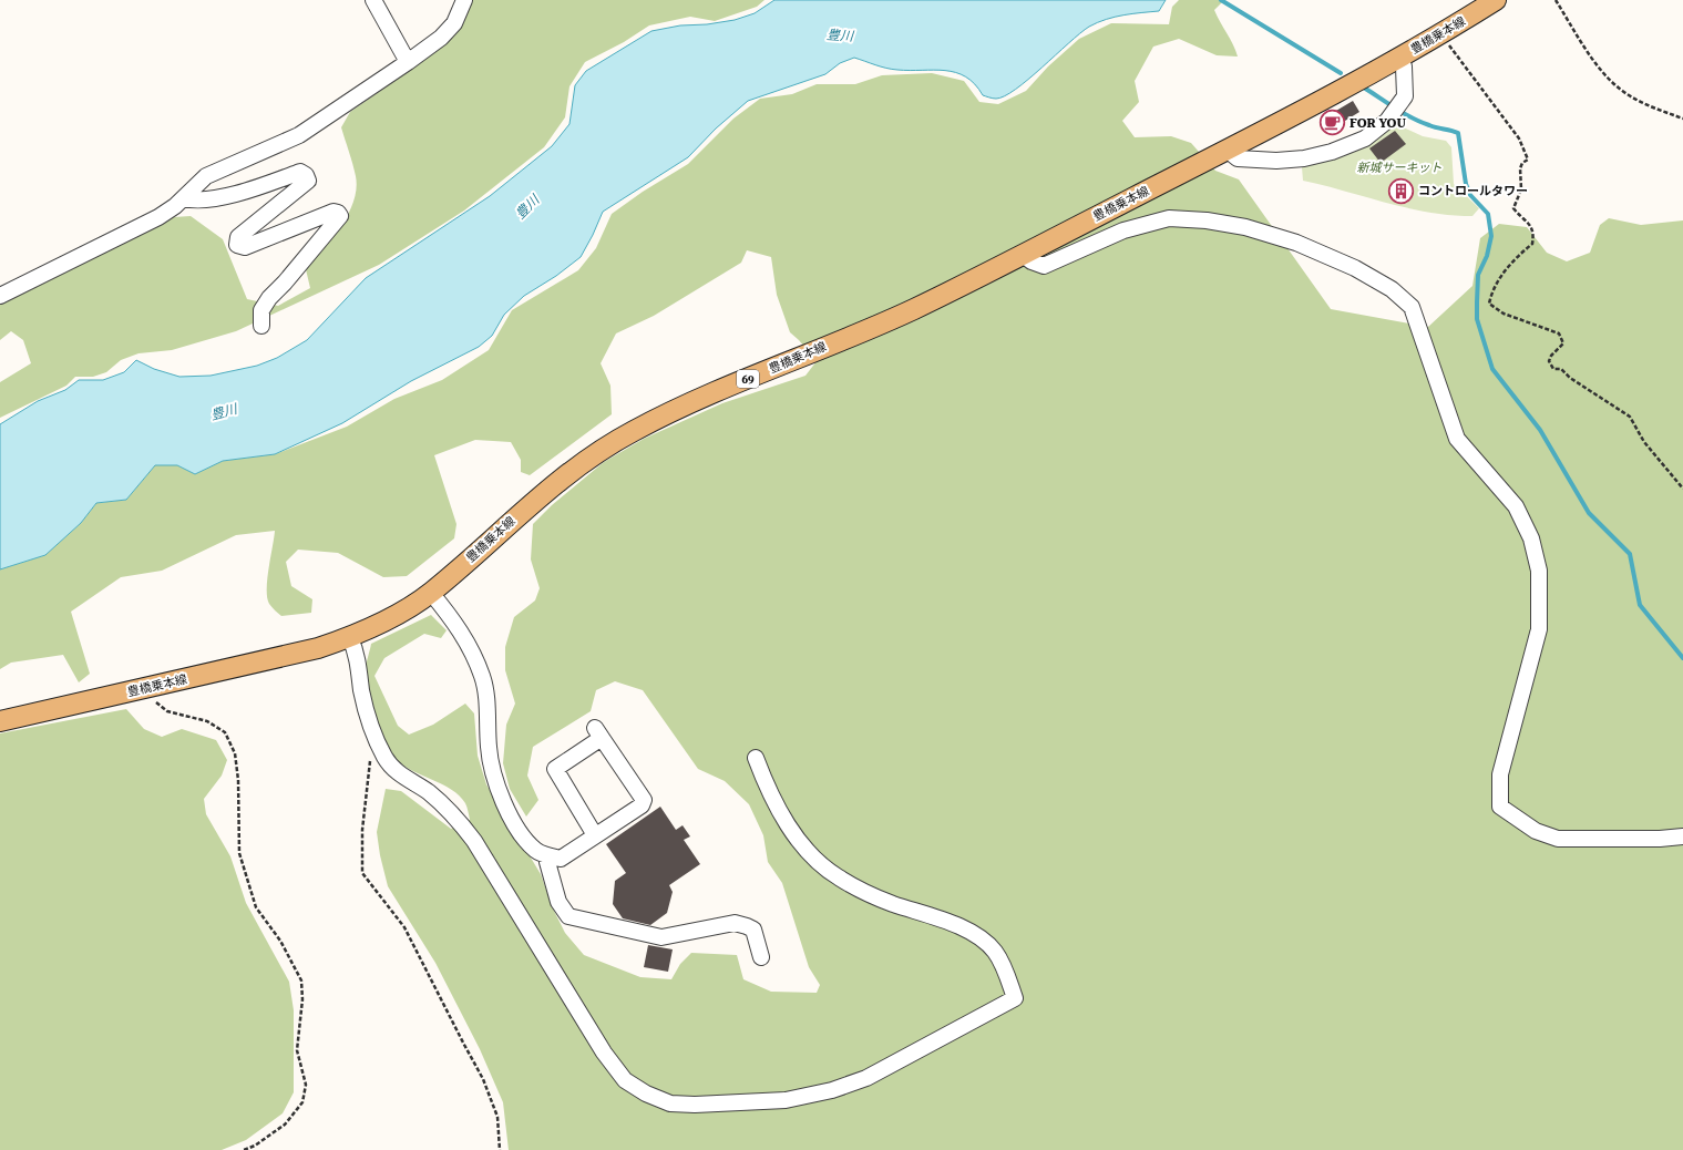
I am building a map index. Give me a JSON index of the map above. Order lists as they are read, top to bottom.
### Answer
{
  "streets": {
    "main road": ["豊橋乗本線", "69"]
  },
  "water": ["豊川"],
  "parks": ["新城サーキット"],
  "places": {
    "cafe": ["FOR YOU"],
    "building": ["コントロールタワー"]
  }
}
